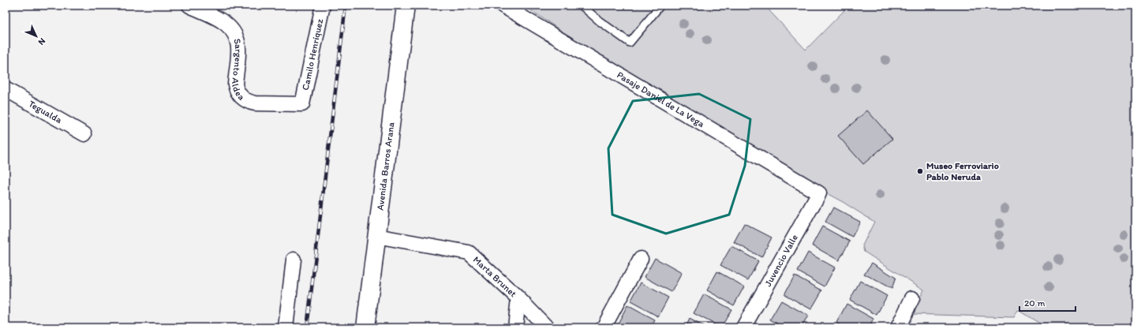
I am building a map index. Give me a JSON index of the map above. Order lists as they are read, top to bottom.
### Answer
{
  "streets": {
    "main road": ["Avenida Barros Arana"],
    "street": [
      "Camilo Henríquez",
      "Sargento Aldea",
      "Pasaje Daniel de La Vega",
      "Tegualda",
      "Juvencio Valle",
      "Marta Brunet"
    ]
  },
  "crossings": [
    ["Camilo Henríquez", "Sargento Aldea"],
    ["Pasaje Daniel de La Vega", "Juvencio Valle"],
    ["Avenida Barros Arana", "Marta Brunet"]
  ],
  "places": ["Museo Ferroviario Pablo Neruda"],
  "scale_bar": "20 m",
  "north": "bottom right"
}
